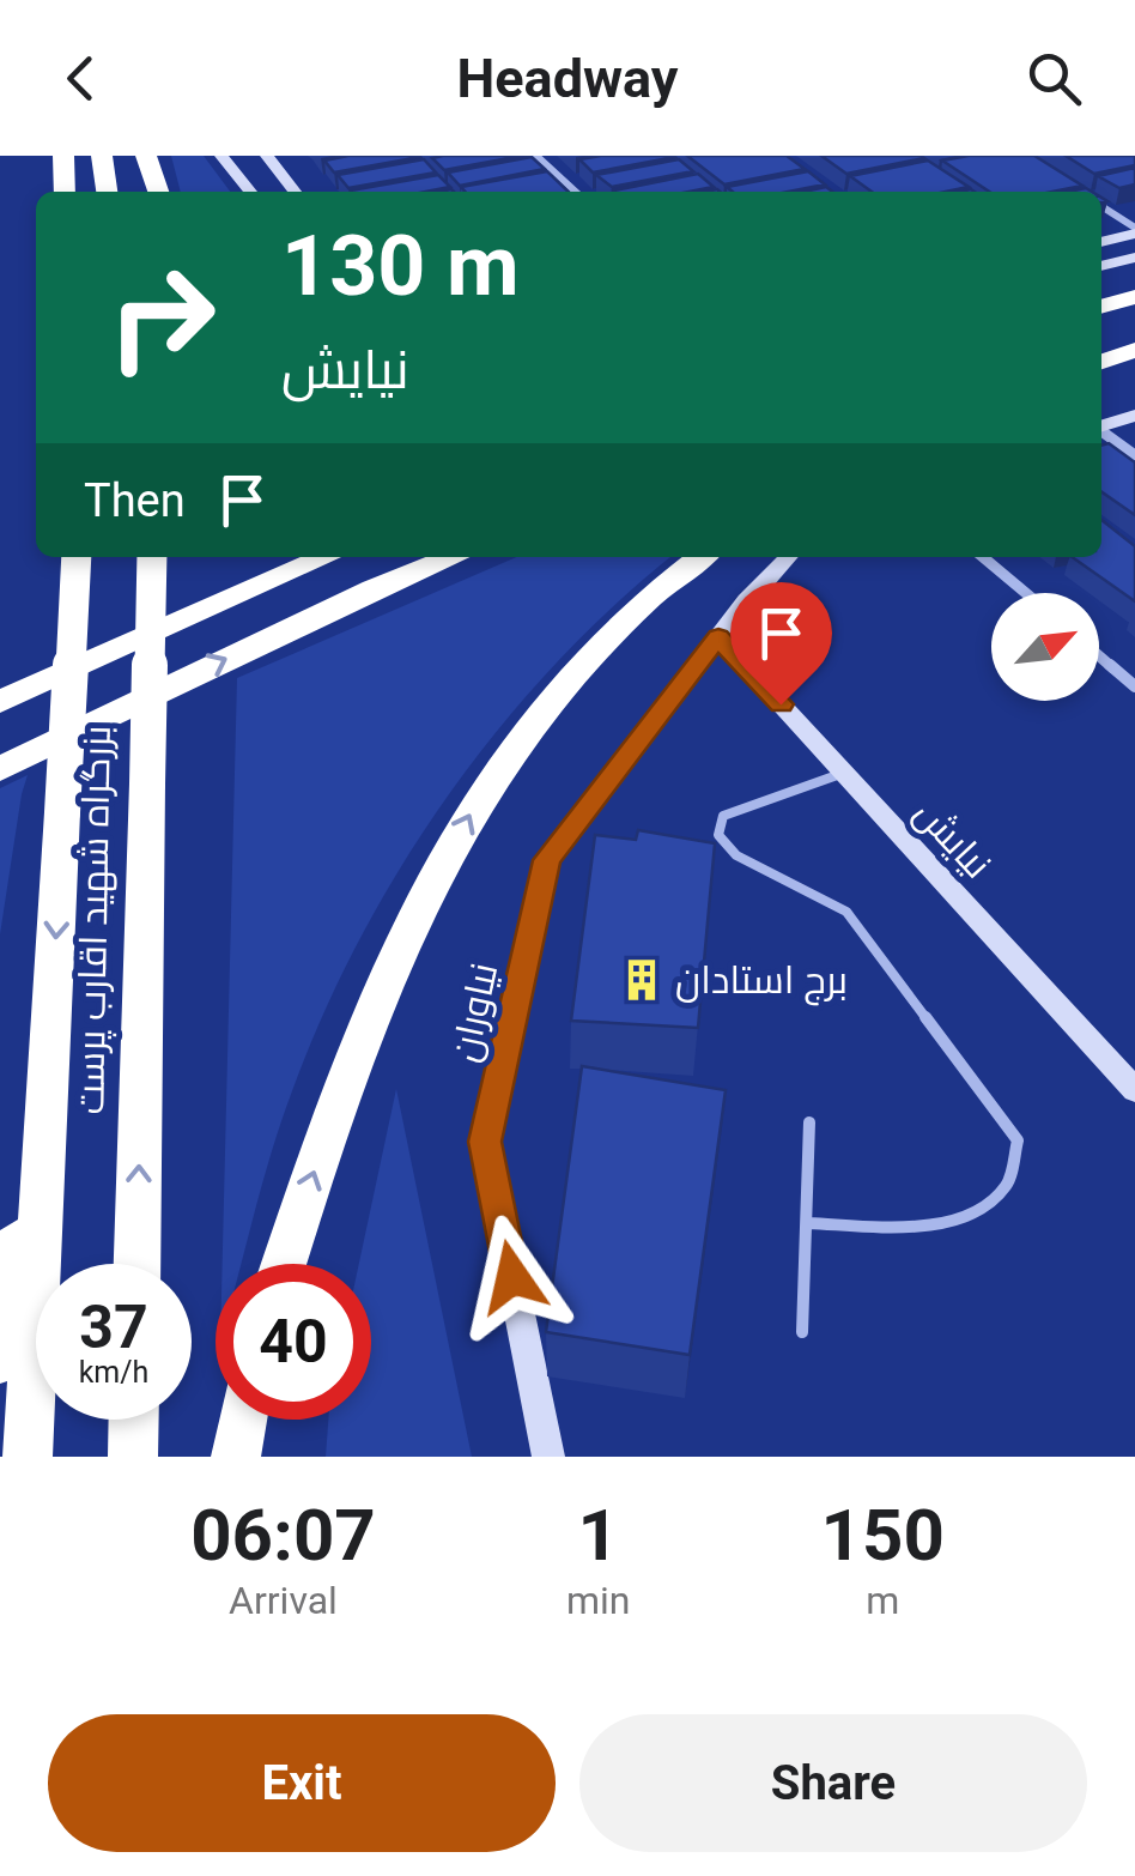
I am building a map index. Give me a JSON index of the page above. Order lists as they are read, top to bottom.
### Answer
{
  "streets": {
    "highway": ["بزرگراه شهید اقارب پرست"],
    "street": ["نیایش", "نیاوران"]
  },
  "crossings": [
    ["نیایش", "نیاوران"]
  ],
  "places": {
    "building": ["برج استادان"]
  },
  "north": "top right",
  "page": {
    "header": "Headway",
    "turn": ["130 m", "نیایش"],
    "then": "Then",
    "speed": "37 km/h",
    "limit": "40",
    "eta": [
      "06:07",
      "Arrival",
      "1",
      "min",
      "150",
      "m"
    ],
    "buttons": ["Exit", "Share"]
  }
}
